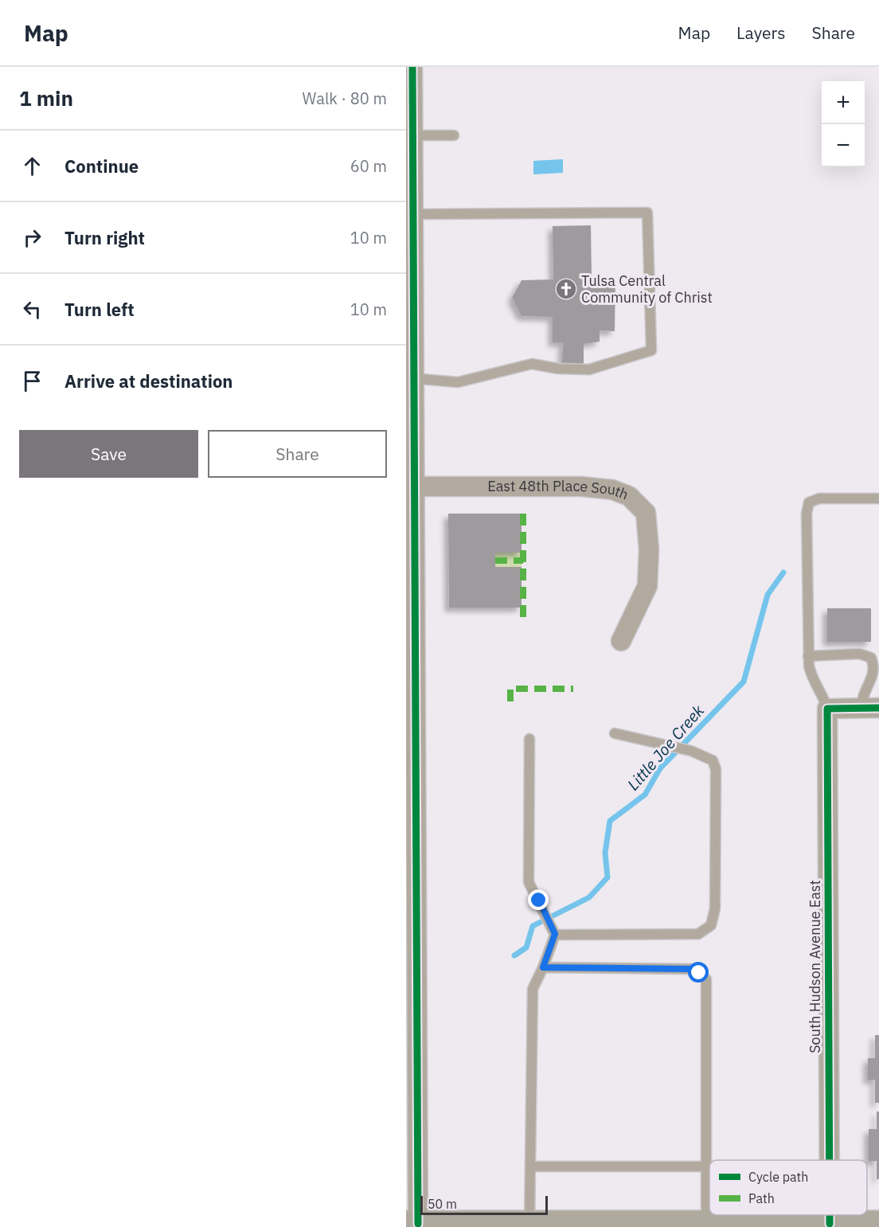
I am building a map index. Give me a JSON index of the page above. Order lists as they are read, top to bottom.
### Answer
{
  "streets": {
    "street": ["East 48th Place South", "South Hudson Avenue East"]
  },
  "water": ["Little Joe Creek"],
  "places": {
    "church": ["Tulsa Central Community of Christ"]
  },
  "legend": ["Cycle path", "Path"],
  "scale_bar": "50 m",
  "page": {
    "header": "Map",
    "nav": ["Map", "Layers", "Share"],
    "heading": ["1 min", "Walk · 80 m"],
    "map_buttons": ["+", "−"],
    "list": [
      ["Continue", "60 m"],
      ["Turn right", "10 m"],
      ["Turn left", "10 m"],
      "Arrive at destination"
    ],
    "buttons": ["Save", "Share"],
    "scale": "50 m"
  }
}
